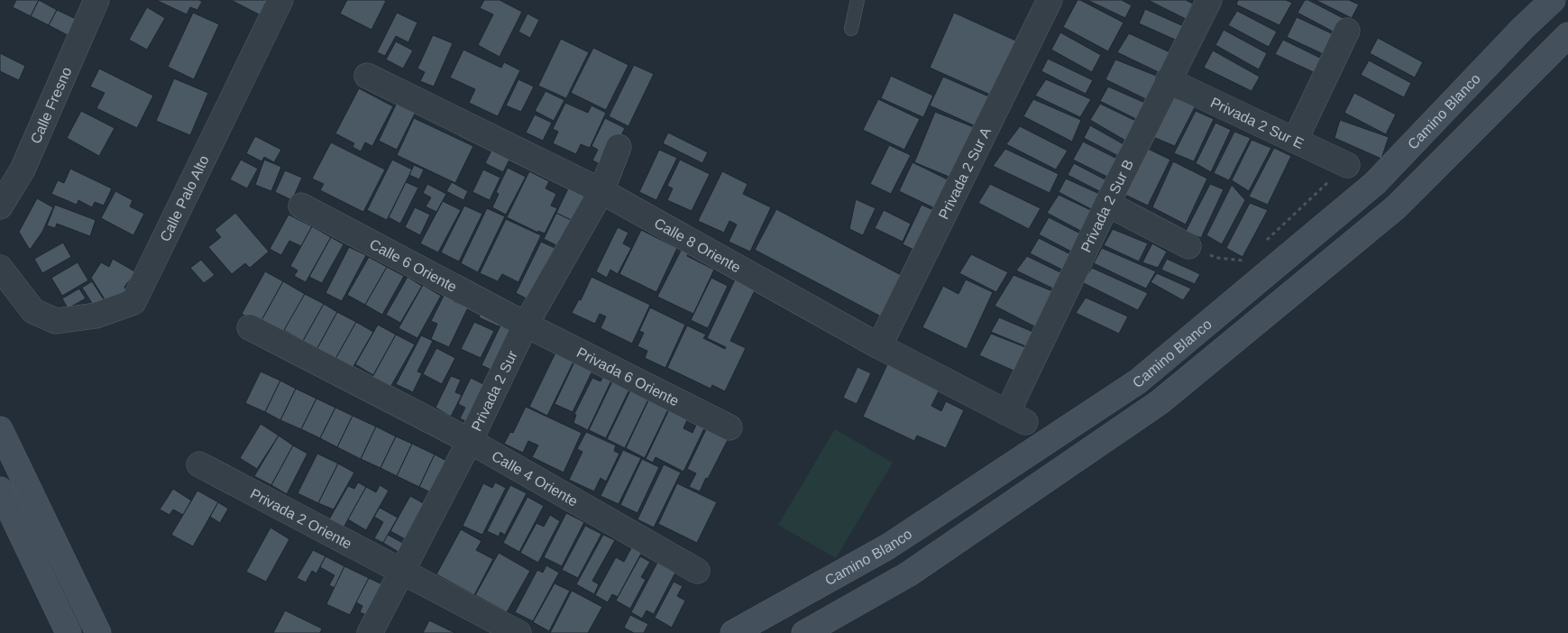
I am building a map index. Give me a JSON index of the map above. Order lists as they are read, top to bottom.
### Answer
{
  "streets": {
    "street": [
      "Calle Fresno",
      "Camino Blanco",
      "Privada 2 Sur E",
      "Privada 2 Sur A",
      "Calle Palo Alto",
      "Privada 2 Sur B",
      "Calle 8 Oriente",
      "Calle 6 Oriente",
      "Privada 6 Oriente",
      "Privada 2 Sur",
      "Calle 4 Oriente",
      "Privada 2 Oriente"
    ]
  },
  "crossings": [
    ["Privada 2 Sur E", "Privada 2 Sur B"],
    ["Privada 2 Sur A", "Calle 8 Oriente"],
    ["Privada 2 Sur B", "Calle 8 Oriente"],
    ["Calle 8 Oriente", "Privada 2 Sur"],
    ["Calle 6 Oriente", "Privada 6 Oriente"],
    ["Calle 6 Oriente", "Privada 2 Sur"],
    ["Privada 6 Oriente", "Privada 2 Sur"],
    ["Privada 2 Sur", "Calle 4 Oriente"],
    ["Privada 2 Sur", "Privada 2 Oriente"]
  ]
}
